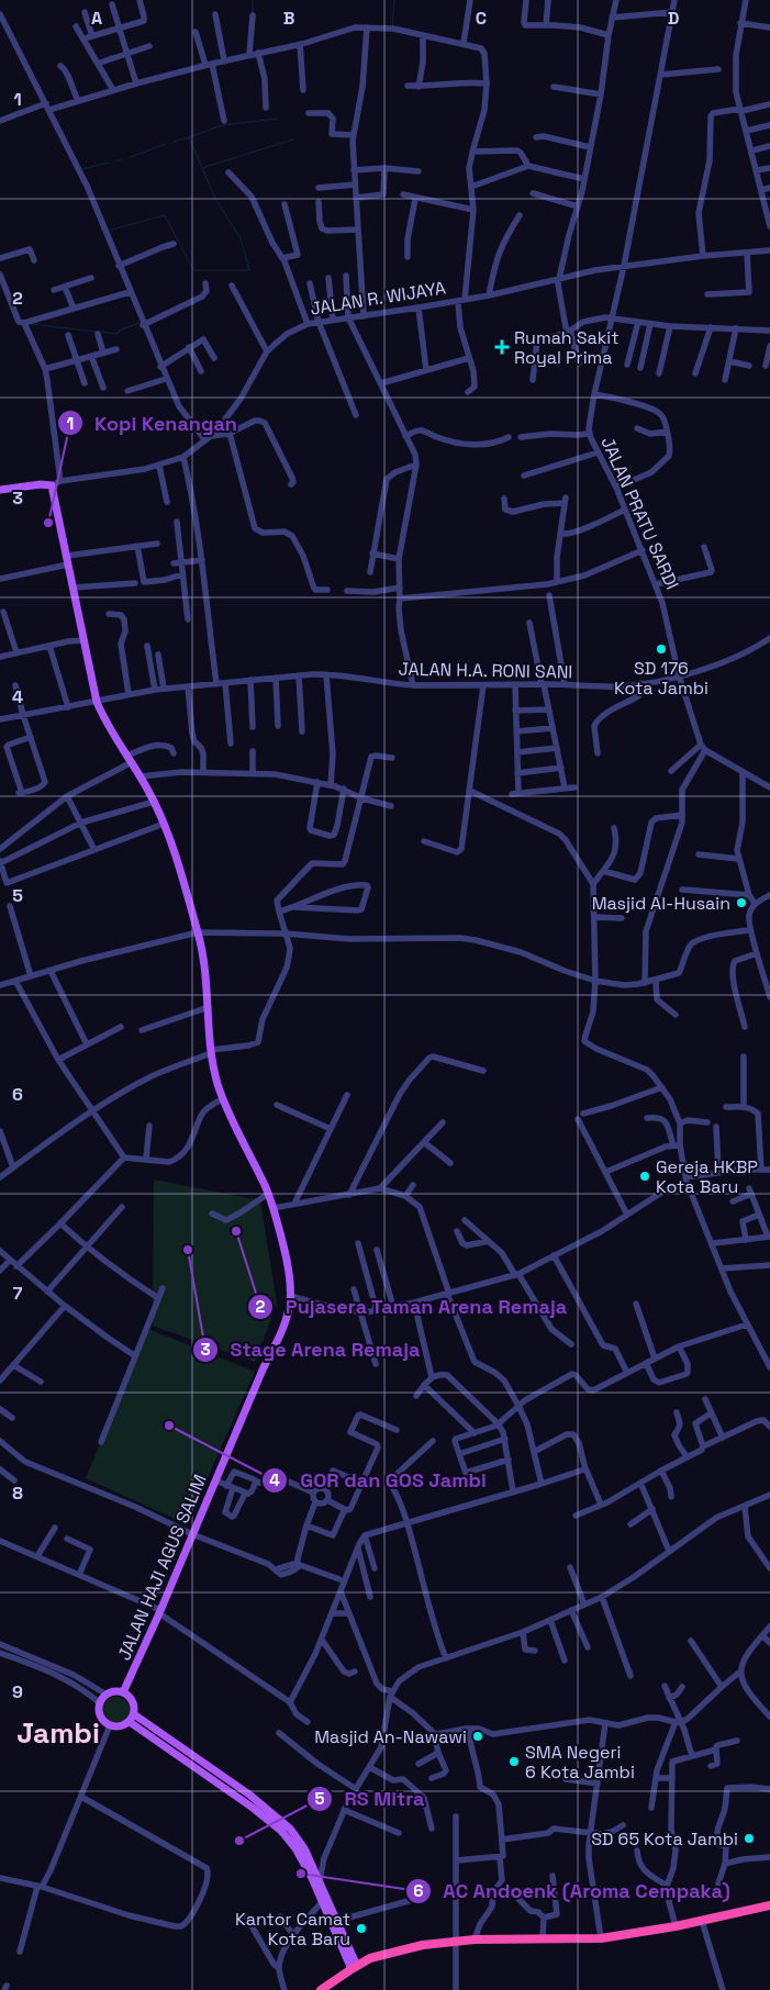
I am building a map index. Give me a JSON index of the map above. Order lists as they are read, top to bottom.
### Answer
{
  "streets": {
    "main road": ["JALAN HAJI AGUS SALIM"],
    "street": ["JALAN R. WIJAYA", "JALAN PRATU SARDI", "JALAN H.A. RONI SANI"]
  },
  "crossings": [
    ["JALAN R. WIJAYA", "JALAN PRATU SARDI"],
    ["JALAN R. WIJAYA", "JALAN HAJI AGUS SALIM"],
    ["JALAN PRATU SARDI", "JALAN H.A. RONI SANI"],
    ["JALAN H.A. RONI SANI", "JALAN HAJI AGUS SALIM"]
  ],
  "districts": ["Jambi"],
  "places": {
    "health": ["Rumah Sakit Royal Prima"],
    "other": [
      "Kopi Kenangan",
      "SD 176 Kota Jambi",
      "Masjid Al-Husain",
      "Gereja HKBP Kota Baru",
      "Pujasera Taman Arena Remaja",
      "Stage Arena Remaja",
      "GOR dan GOS Jambi",
      "Masjid An-Nawawi",
      "SMA Negeri 6 Kota Jambi",
      "SD 65 Kota Jambi",
      "RS Mitra",
      "AC Andoenk (Aroma Cempaka)",
      "Kantor Camat Kota Baru"
    ]
  },
  "grid": {
    "columns": [
      "A",
      "B",
      "C",
      "D"
    ],
    "rows": [
      "1",
      "2",
      "3",
      "4",
      "5",
      "6",
      "7",
      "8",
      "9"
    ]
  }
}
